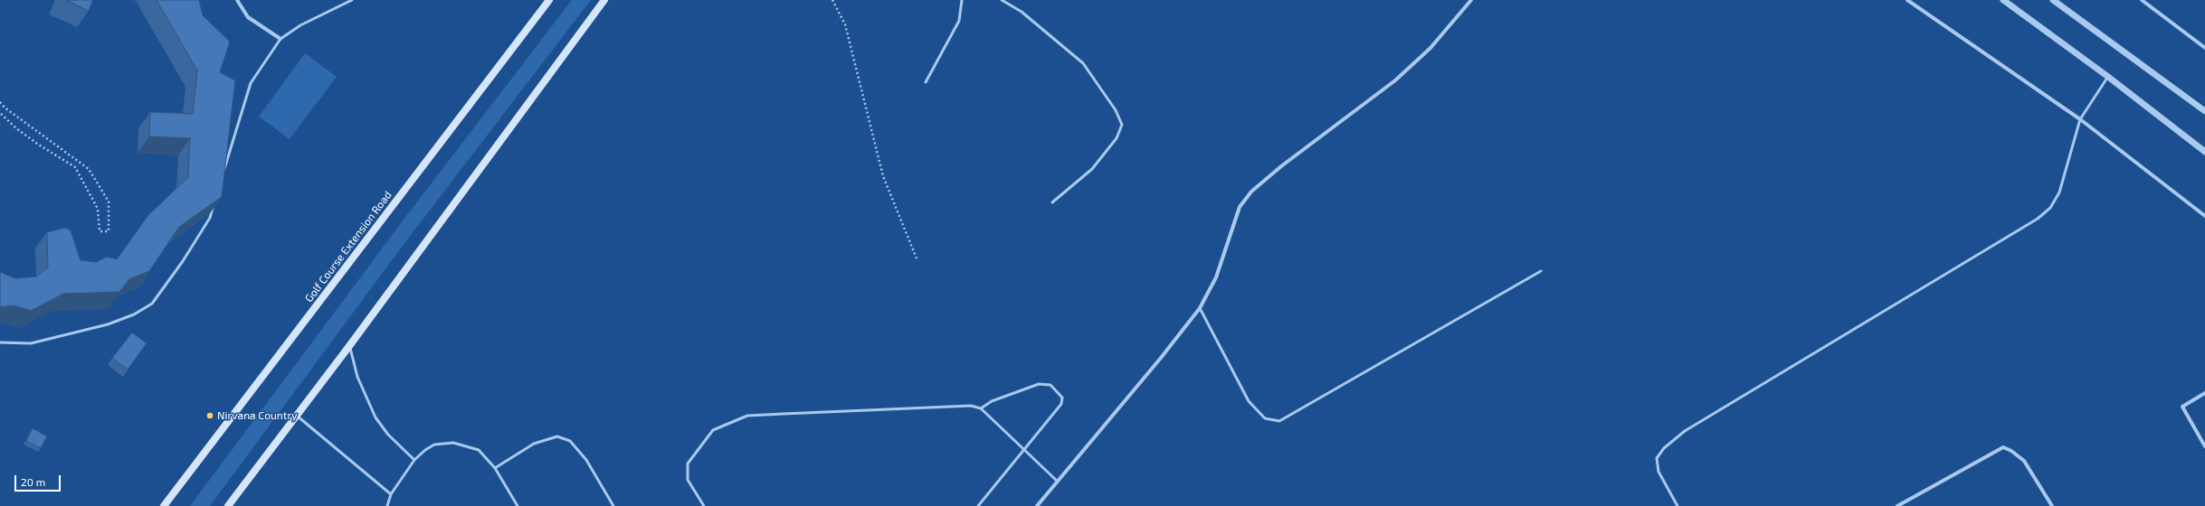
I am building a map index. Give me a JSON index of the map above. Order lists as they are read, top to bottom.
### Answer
{
  "streets": {
    "main road": ["Golf Course Extension Road"]
  },
  "places": ["Nirvana Country"],
  "scale_bar": "20 m"
}
